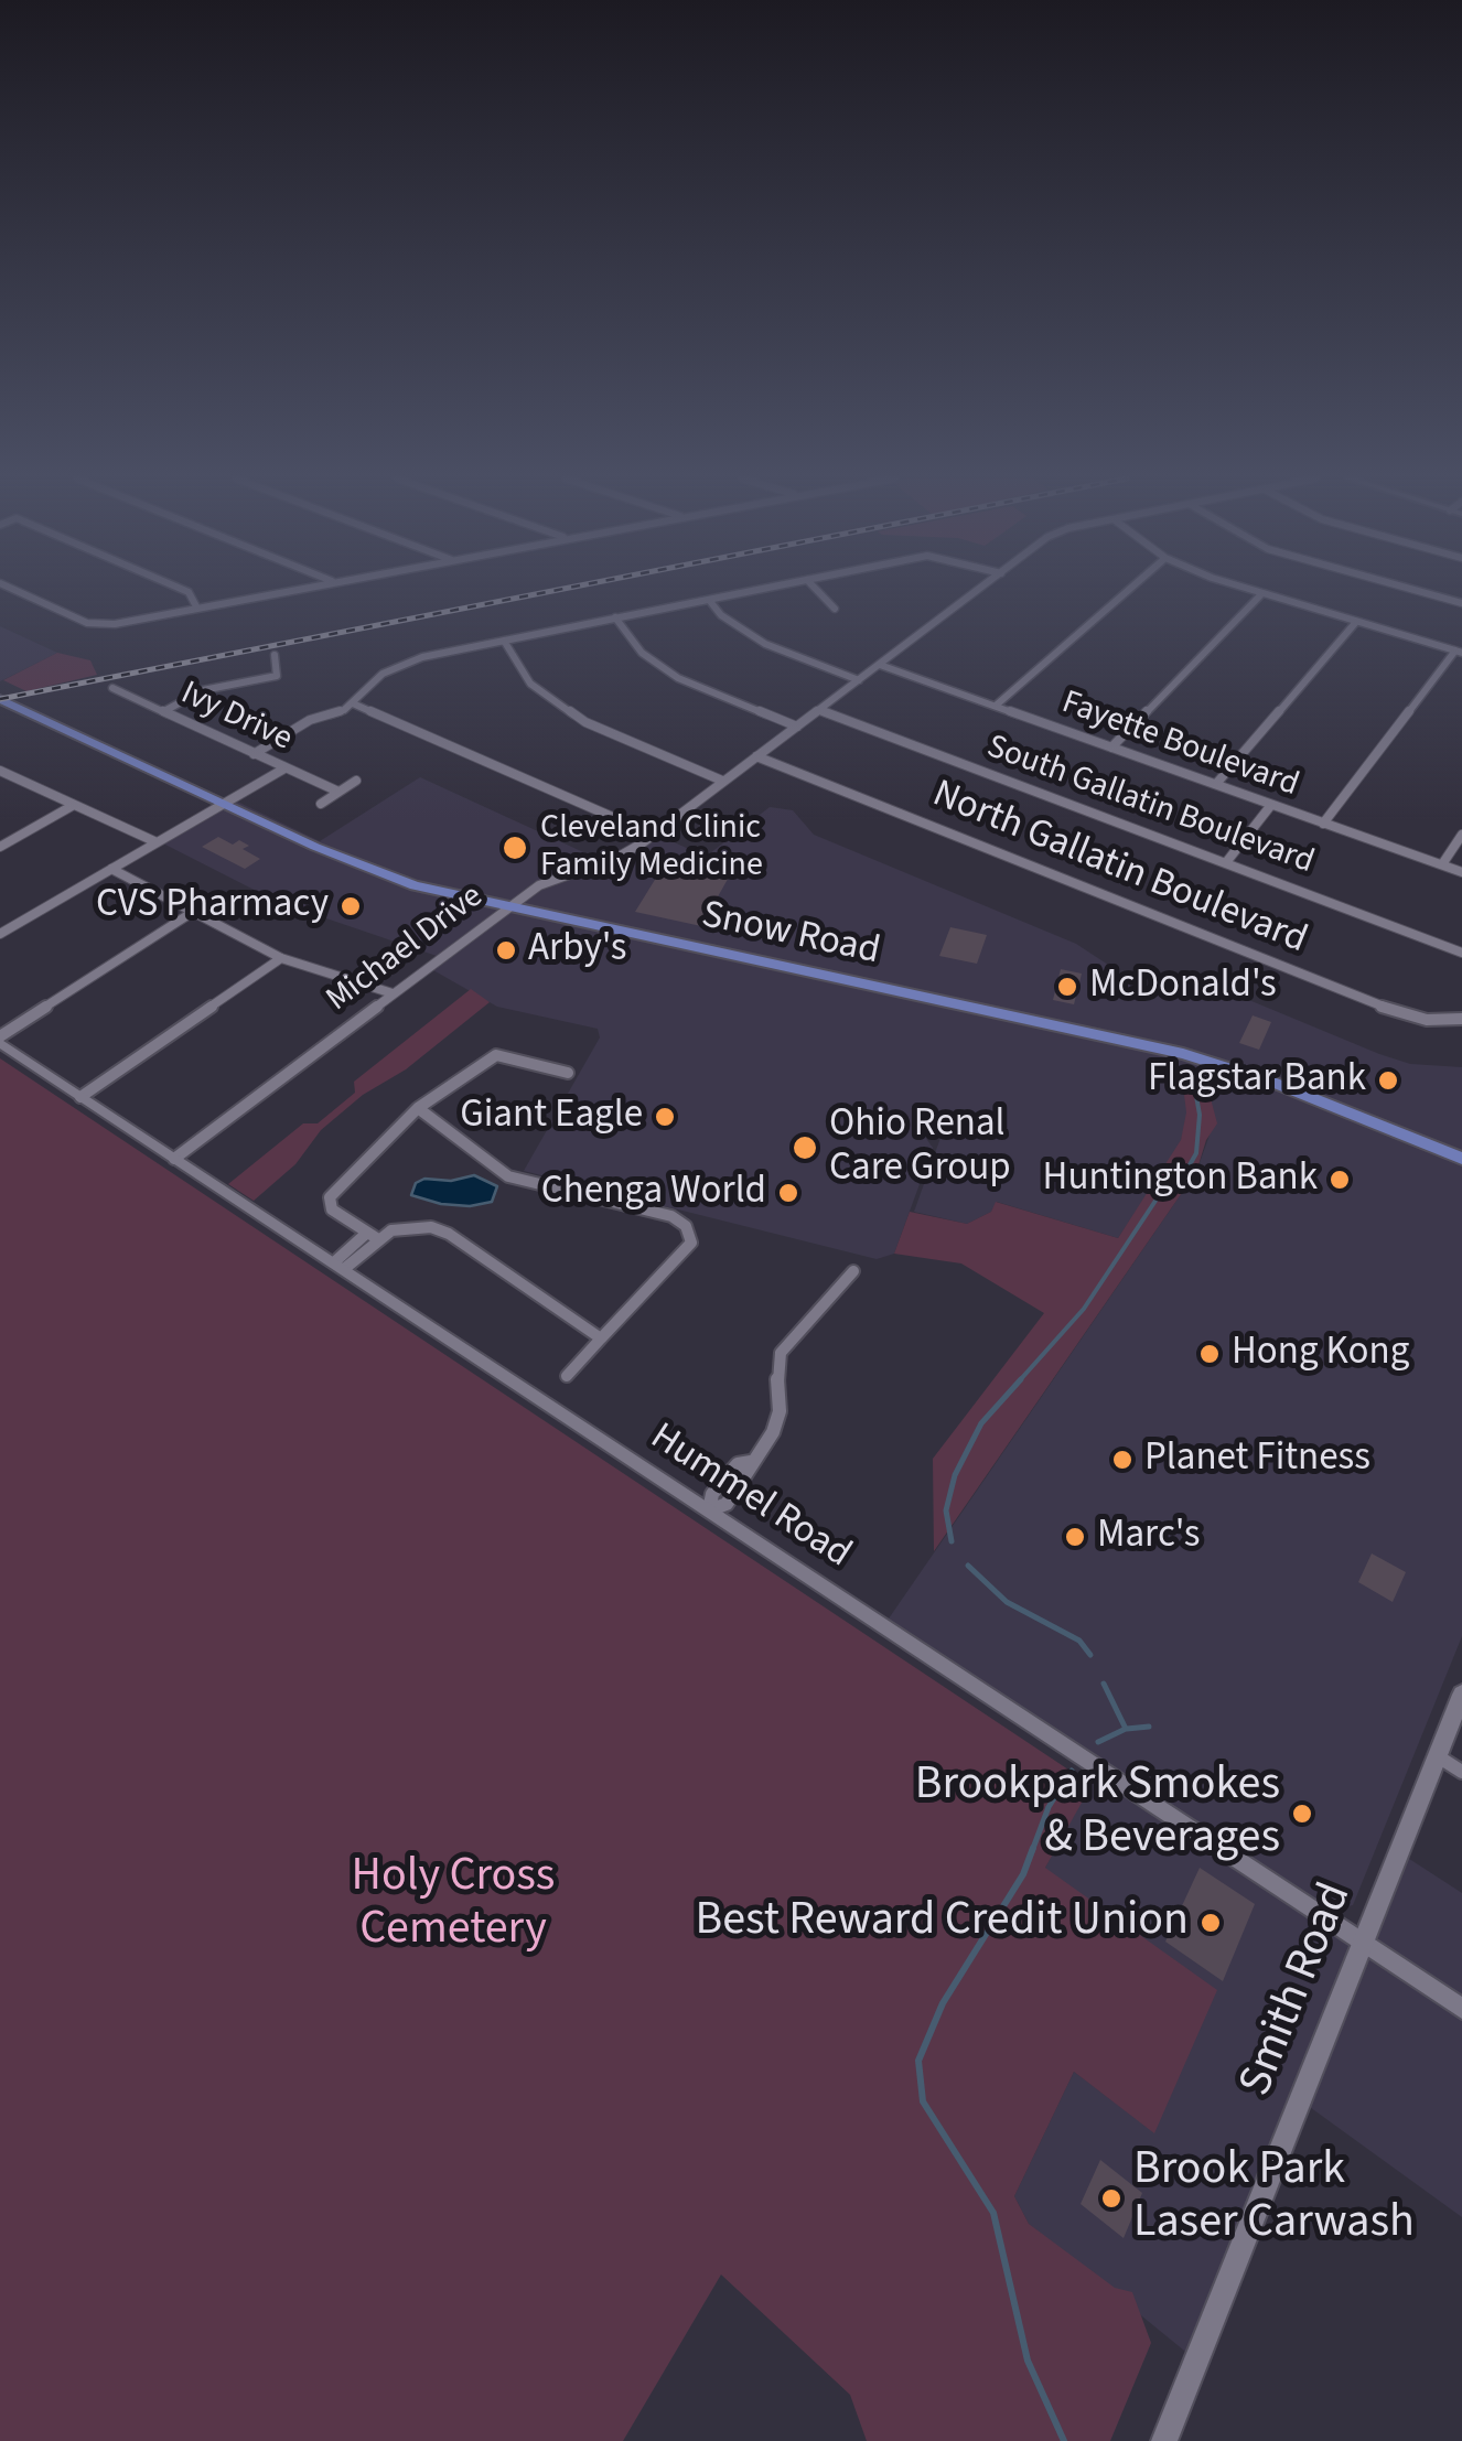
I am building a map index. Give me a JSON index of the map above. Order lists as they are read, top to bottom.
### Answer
{
  "streets": {
    "main road": ["Snow Road", "Smith Road"],
    "street": [
      "Ivy Drive",
      "Fayette Boulevard",
      "South Gallatin Boulevard",
      "North Gallatin Boulevard",
      "Michael Drive",
      "Hummel Road"
    ]
  },
  "crossings": [
    ["Fayette Boulevard", "Michael Drive"],
    ["South Gallatin Boulevard", "Michael Drive"],
    ["North Gallatin Boulevard", "Michael Drive"],
    ["Snow Road", "Michael Drive"],
    ["Michael Drive", "Hummel Road"],
    ["Hummel Road", "Smith Road"]
  ],
  "parks": ["Holy Cross Cemetery"],
  "places": [
    "Cleveland Clinic Family Medicine",
    "CVS Pharmacy",
    "Arby's",
    "McDonald's",
    "Flagstar Bank",
    "Giant Eagle",
    "Ohio Renal Care Group",
    "Huntington Bank",
    "Chenga World",
    "Hong Kong",
    "Planet Fitness",
    "Marc's",
    "Brookpark Smokes & Beverages",
    "Best Reward Credit Union",
    "Brook Park Laser Carwash"
  ]
}
